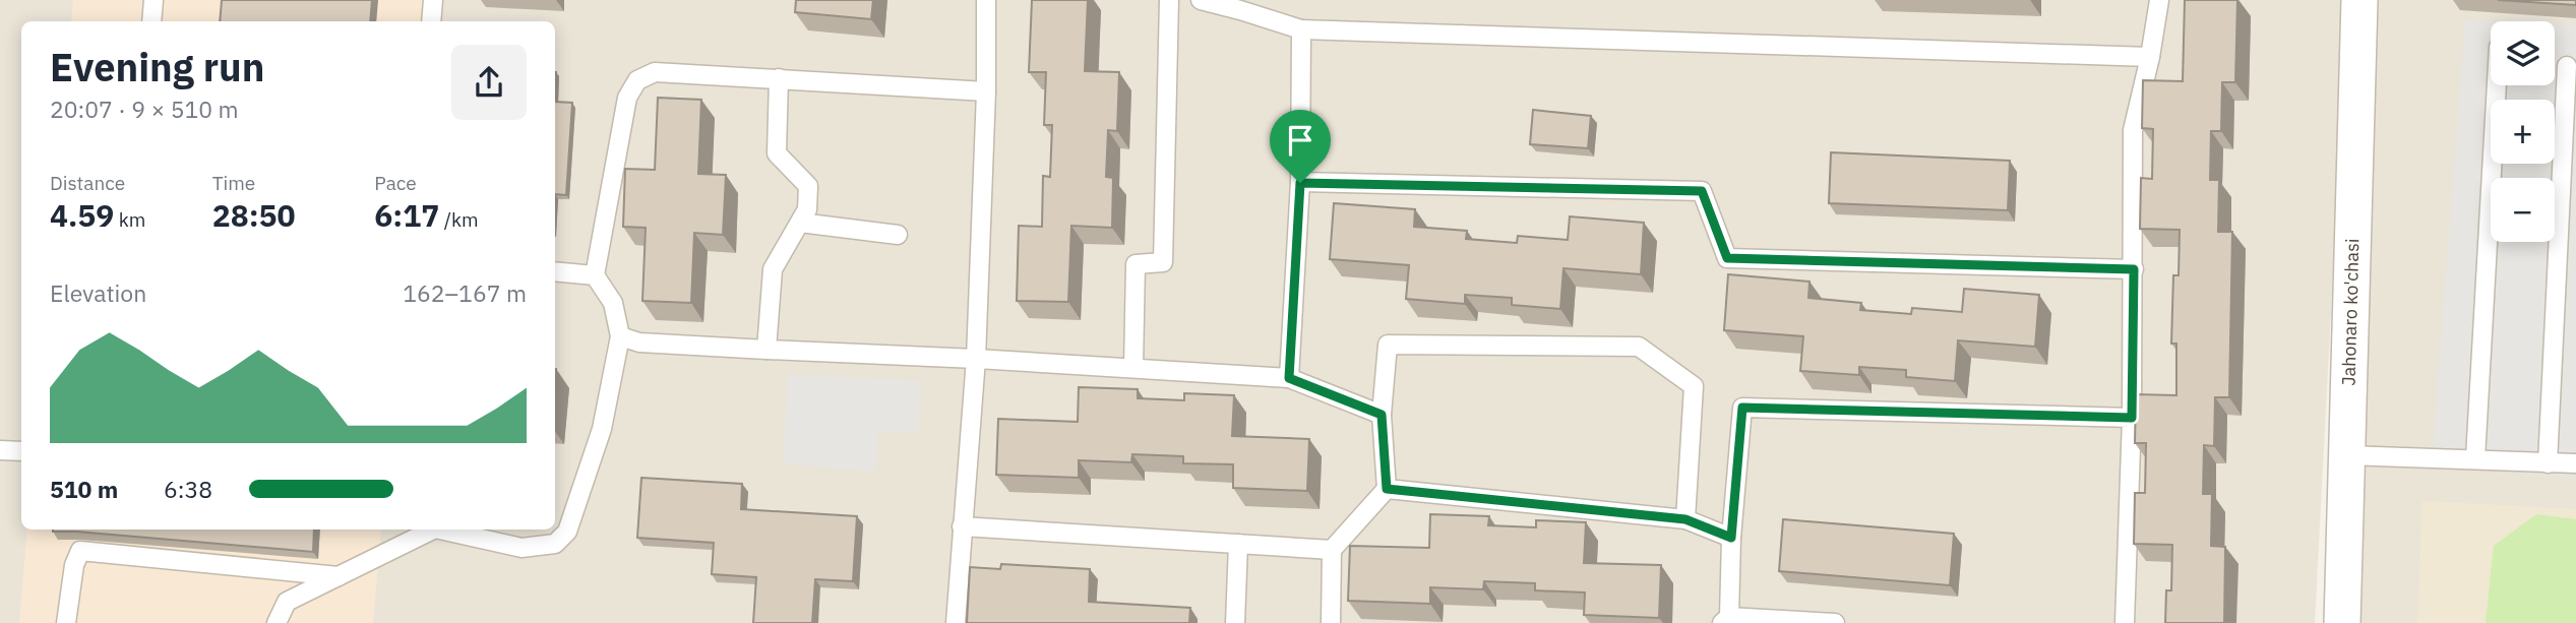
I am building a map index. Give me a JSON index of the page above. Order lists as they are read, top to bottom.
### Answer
{
  "streets": {
    "street": ["Jahonaro ko'chasi"]
  },
  "page": {
    "map_buttons": ["+", "−"],
    "heading": ["Evening run", "20:07 · 9 × 510 m"],
    "stats": [
      ["Distance", "4.59 km"],
      ["Time", "28:50"],
      ["Pace", "6:17 /km"]
    ],
    "chart": ["Elevation", "162–167 m"],
    "list": [
      {
        "name": "510 m",
        "note": "6:38"
      }
    ]
  }
}
